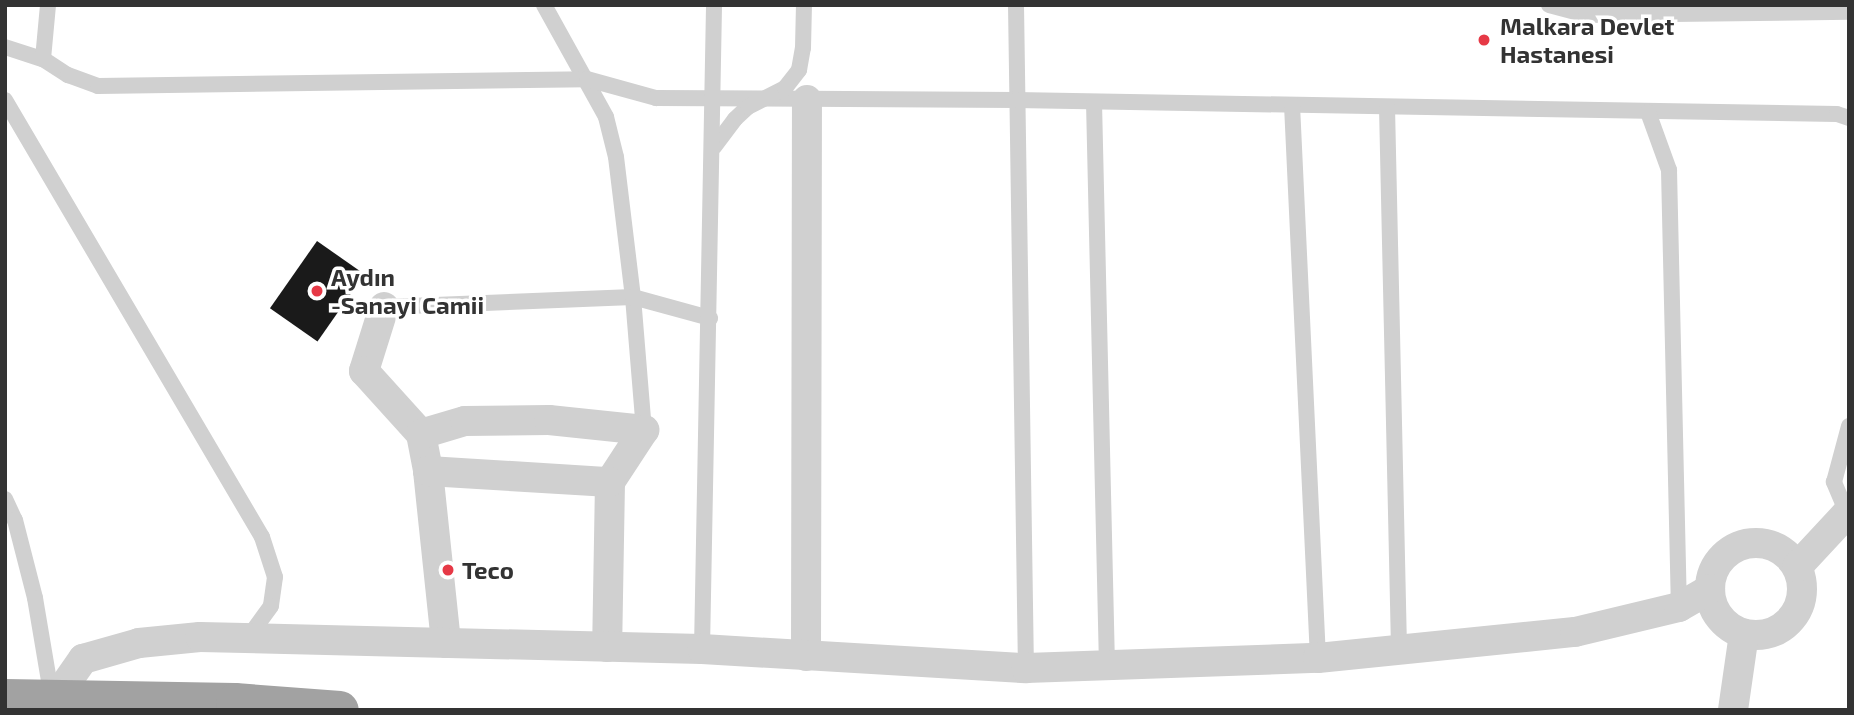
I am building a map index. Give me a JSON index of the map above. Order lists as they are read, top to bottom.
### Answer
{
  "places": ["Malkara Devlet Hastanesi", "Aydın -Sanayi Camii", "Teco"]
}
